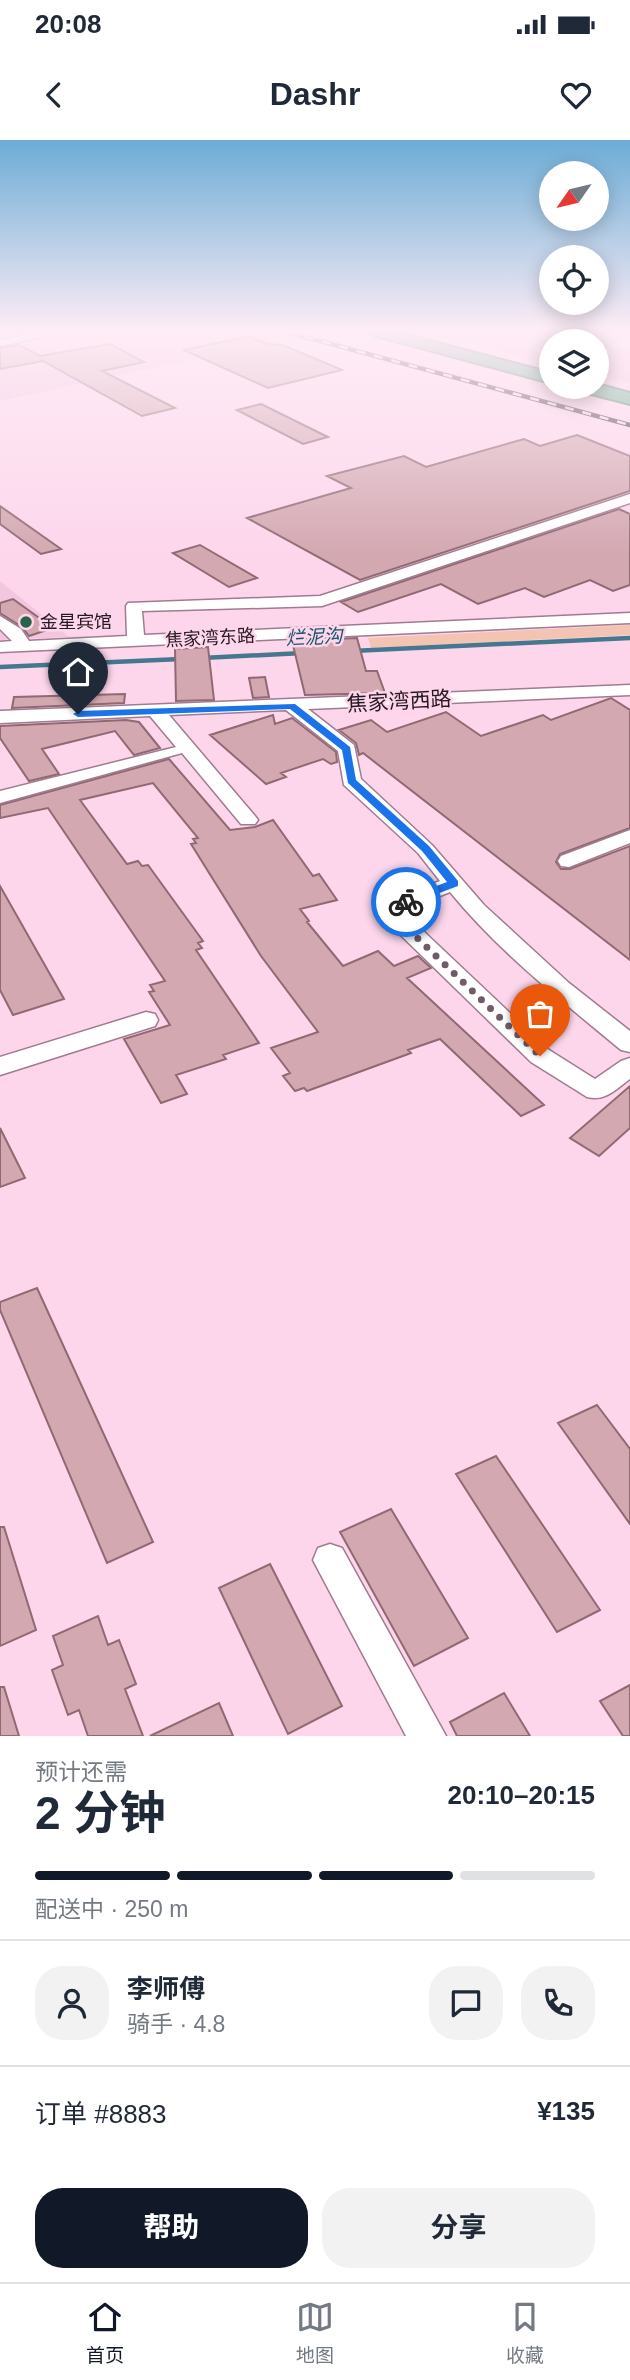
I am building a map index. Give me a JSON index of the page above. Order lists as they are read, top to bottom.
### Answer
{
  "streets": {
    "street": ["焦家湾东路", "焦家湾西路"]
  },
  "water": ["烂泥沟"],
  "places": ["金星宾馆"],
  "north": "bottom left",
  "page": {
    "status": "20:08",
    "header": "Dashr",
    "heading": ["2 分钟", "预计还需", "20:10–20:15"],
    "panel": [
      "李师傅",
      "骑手 · 4.8",
      "订单 #8883",
      "¥135"
    ],
    "bar": "配送中 · 250 m",
    "buttons": ["帮助", "分享"],
    "tabs": ["首页", "地图", "收藏"]
  }
}
